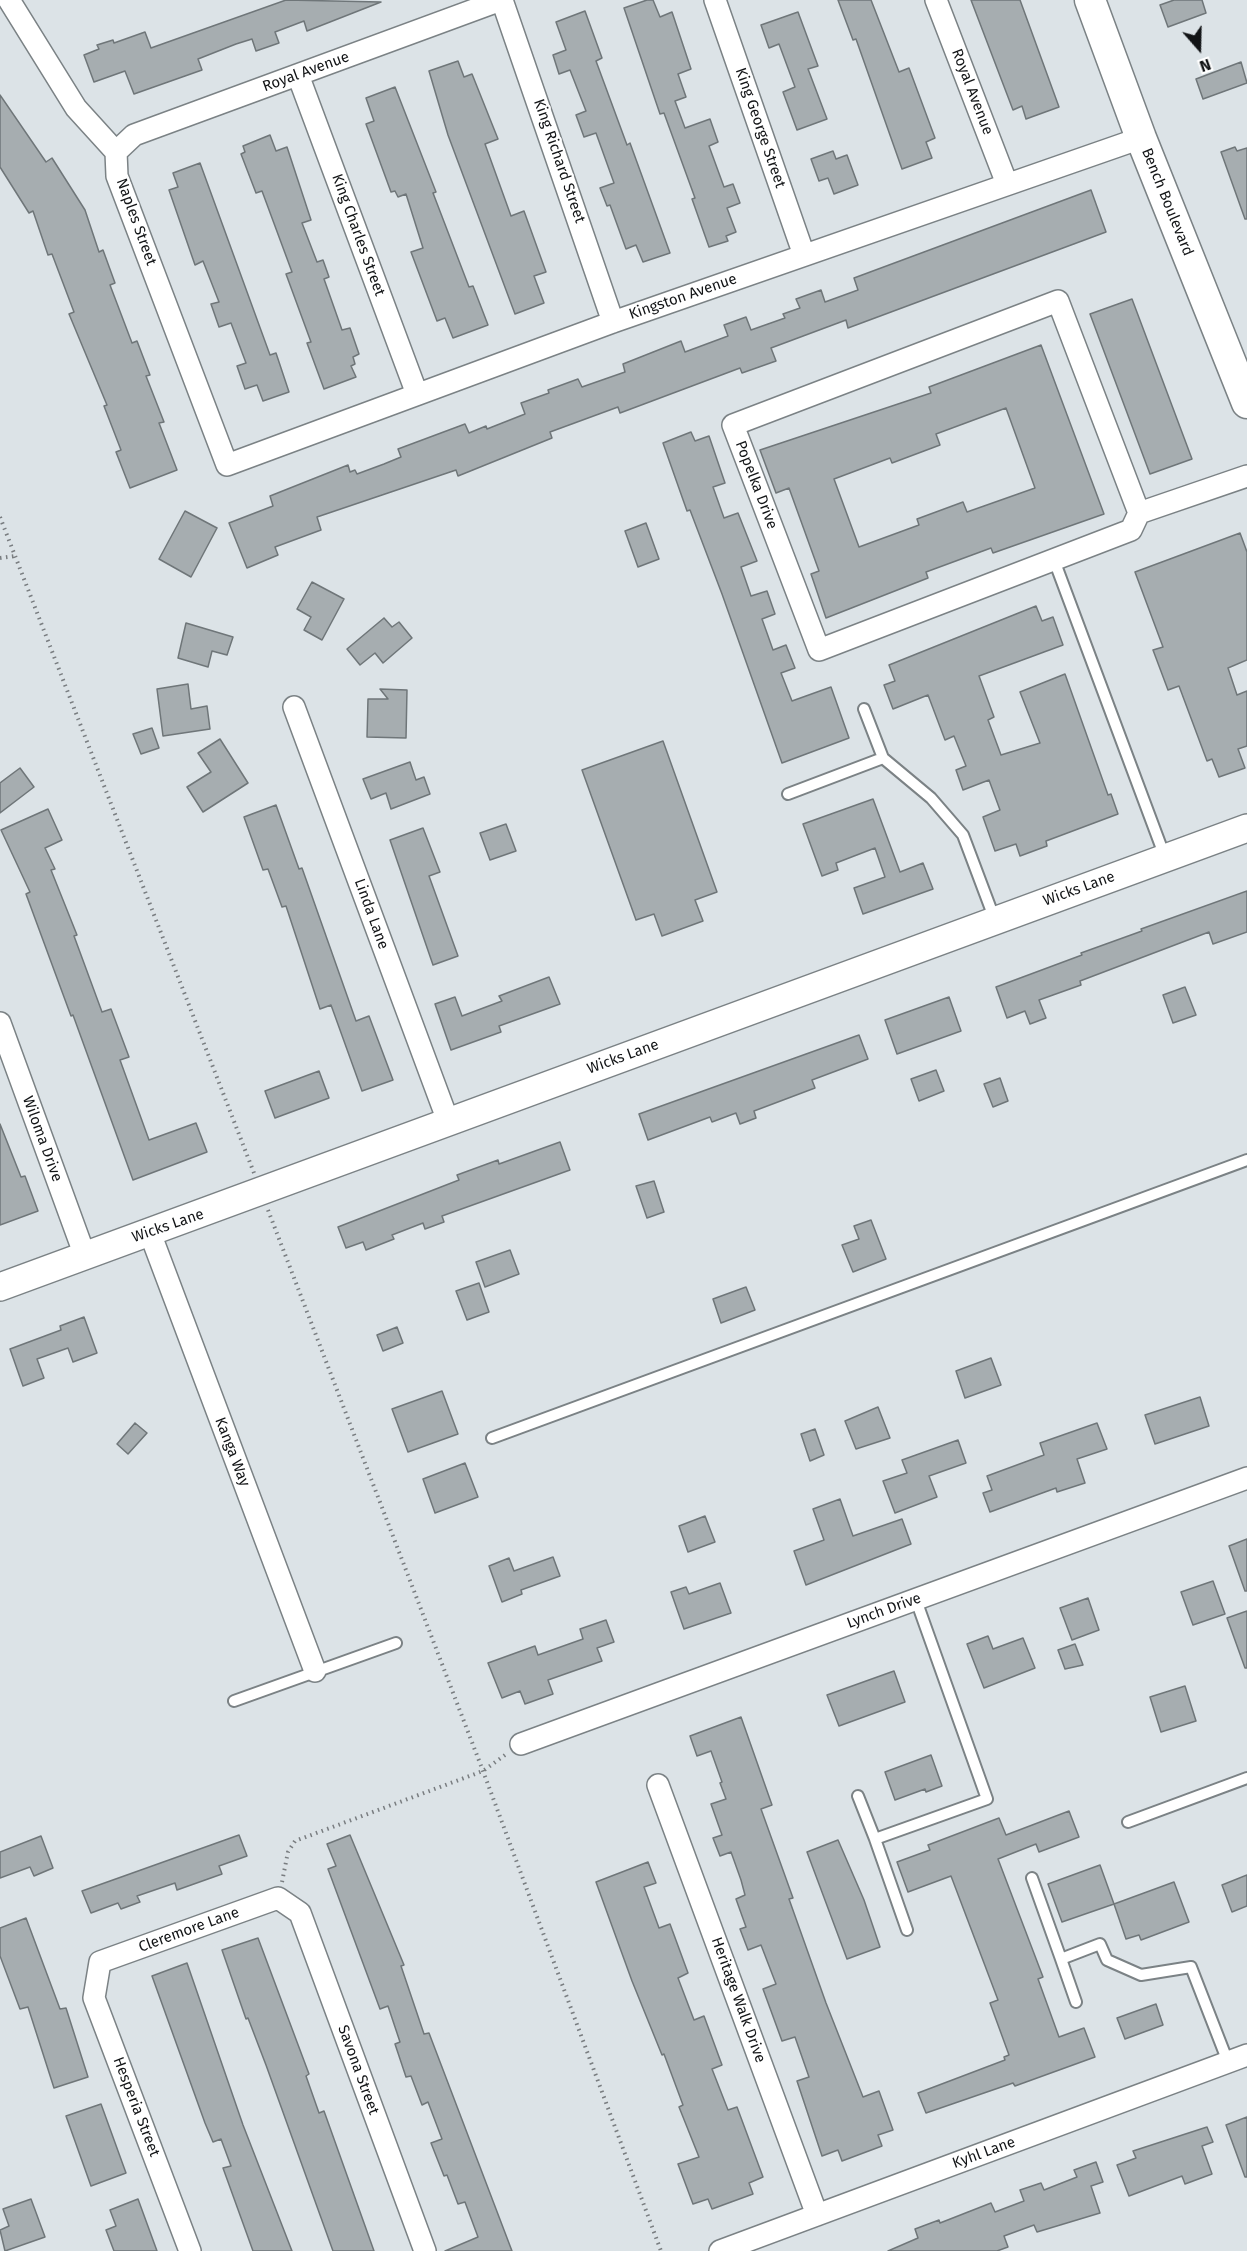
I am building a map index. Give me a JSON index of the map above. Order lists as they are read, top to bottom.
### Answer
{
  "streets": {
    "main road": ["Bench Boulevard"],
    "street": [
      "Royal Avenue",
      "King George Street",
      "King Richard Street",
      "Naples Street",
      "King Charles Street",
      "Kingston Avenue",
      "Popelka Drive",
      "Wicks Lane",
      "Linda Lane",
      "Wiloma Drive",
      "Kanga Way",
      "Lynch Drive",
      "Cleremore Lane",
      "Heritage Walk Drive",
      "Savona Street",
      "Hesperia Street",
      "Kyhl Lane"
    ]
  },
  "crossings": [
    ["Royal Avenue", "King Richard Street"],
    ["Royal Avenue", "Naples Street"],
    ["Royal Avenue", "King Charles Street"],
    ["Royal Avenue", "Kingston Avenue"],
    ["King George Street", "Kingston Avenue"],
    ["King Richard Street", "Kingston Avenue"],
    ["Bench Boulevard", "Kingston Avenue"],
    ["Naples Street", "Kingston Avenue"],
    ["King Charles Street", "Kingston Avenue"],
    ["Wicks Lane", "Linda Lane"],
    ["Wicks Lane", "Wiloma Drive"],
    ["Wicks Lane", "Kanga Way"],
    ["Cleremore Lane", "Savona Street"],
    ["Cleremore Lane", "Hesperia Street"],
    ["Heritage Walk Drive", "Kyhl Lane"]
  ],
  "north": "bottom"
}
